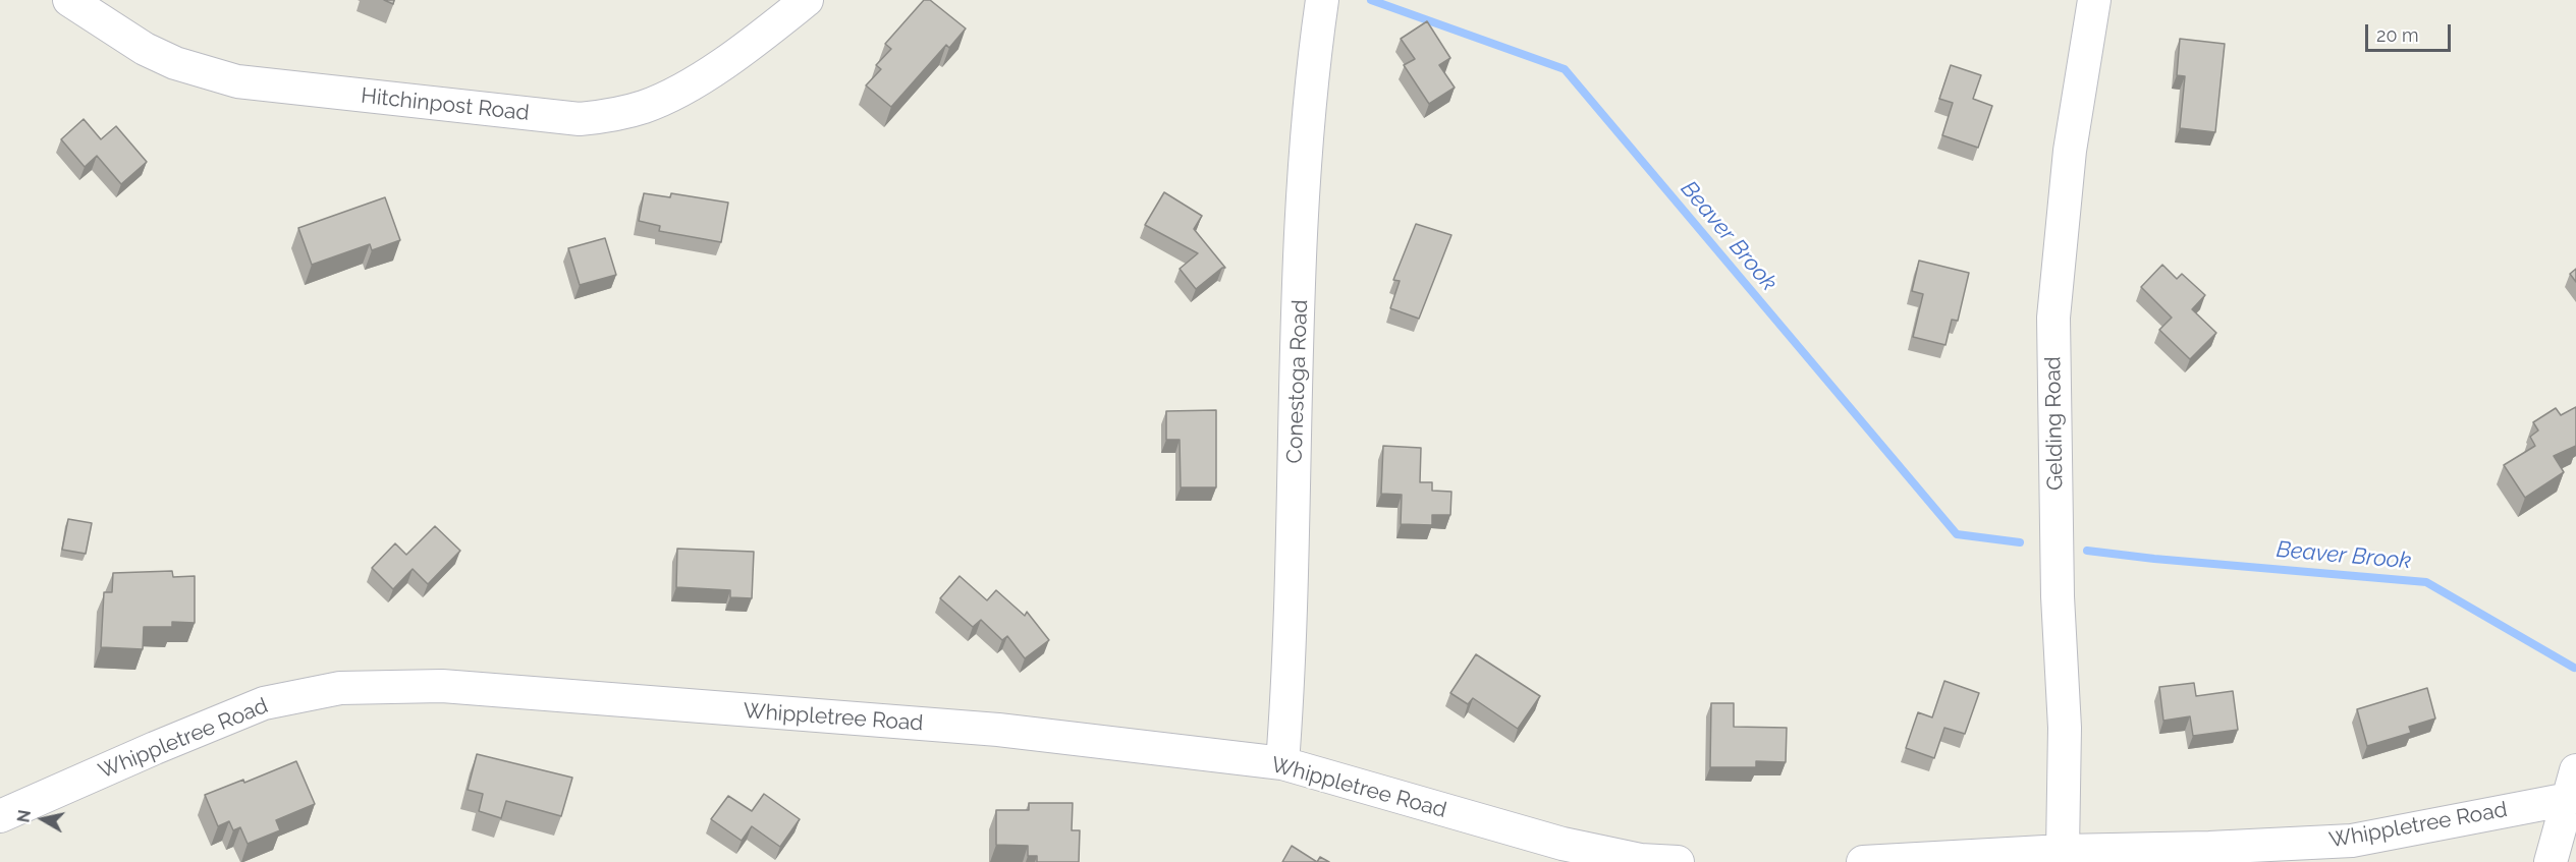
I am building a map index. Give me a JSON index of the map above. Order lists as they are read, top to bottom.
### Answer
{
  "streets": {
    "street": [
      "Hitchinpost Road",
      "Conestoga Road",
      "Gelding Road",
      "Whippletree Road"
    ]
  },
  "crossings": [
    ["Conestoga Road", "Whippletree Road"],
    ["Gelding Road", "Whippletree Road"]
  ],
  "water": ["Beaver Brook"],
  "scale_bar": "20 m",
  "north": "left"
}
